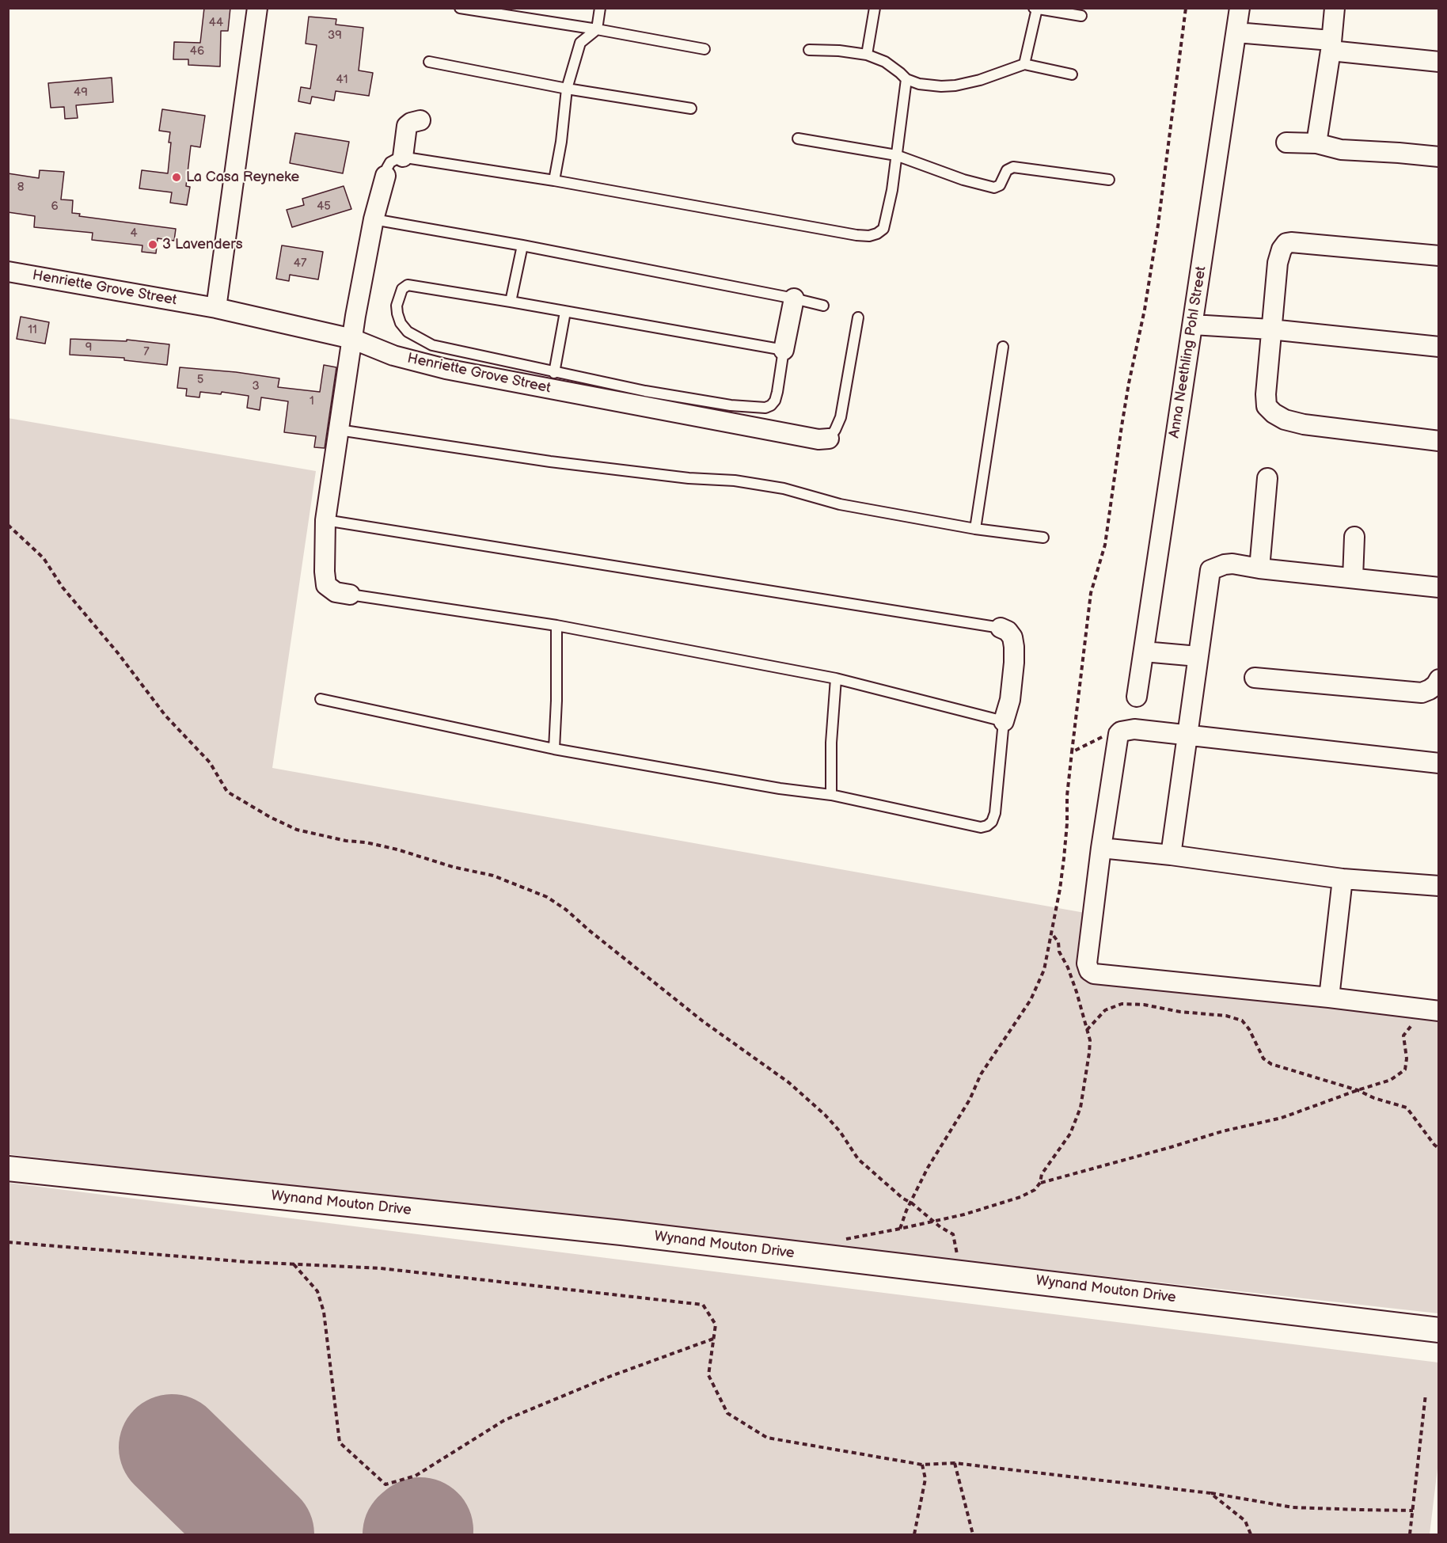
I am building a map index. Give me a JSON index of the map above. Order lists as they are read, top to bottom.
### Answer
{
  "streets": {
    "street": ["Henriette Grove Street", "Anna Neethling Pohl Street", "Wynand Mouton Drive"]
  },
  "places": ["La Casa Reyneke", "3 Lavenders"],
  "house_numbers": [
    "44",
    "39",
    "46",
    "41",
    "49",
    "8",
    "6",
    "45",
    "4",
    "47",
    "11",
    "9",
    "7",
    "5",
    "3",
    "1"
  ]
}
